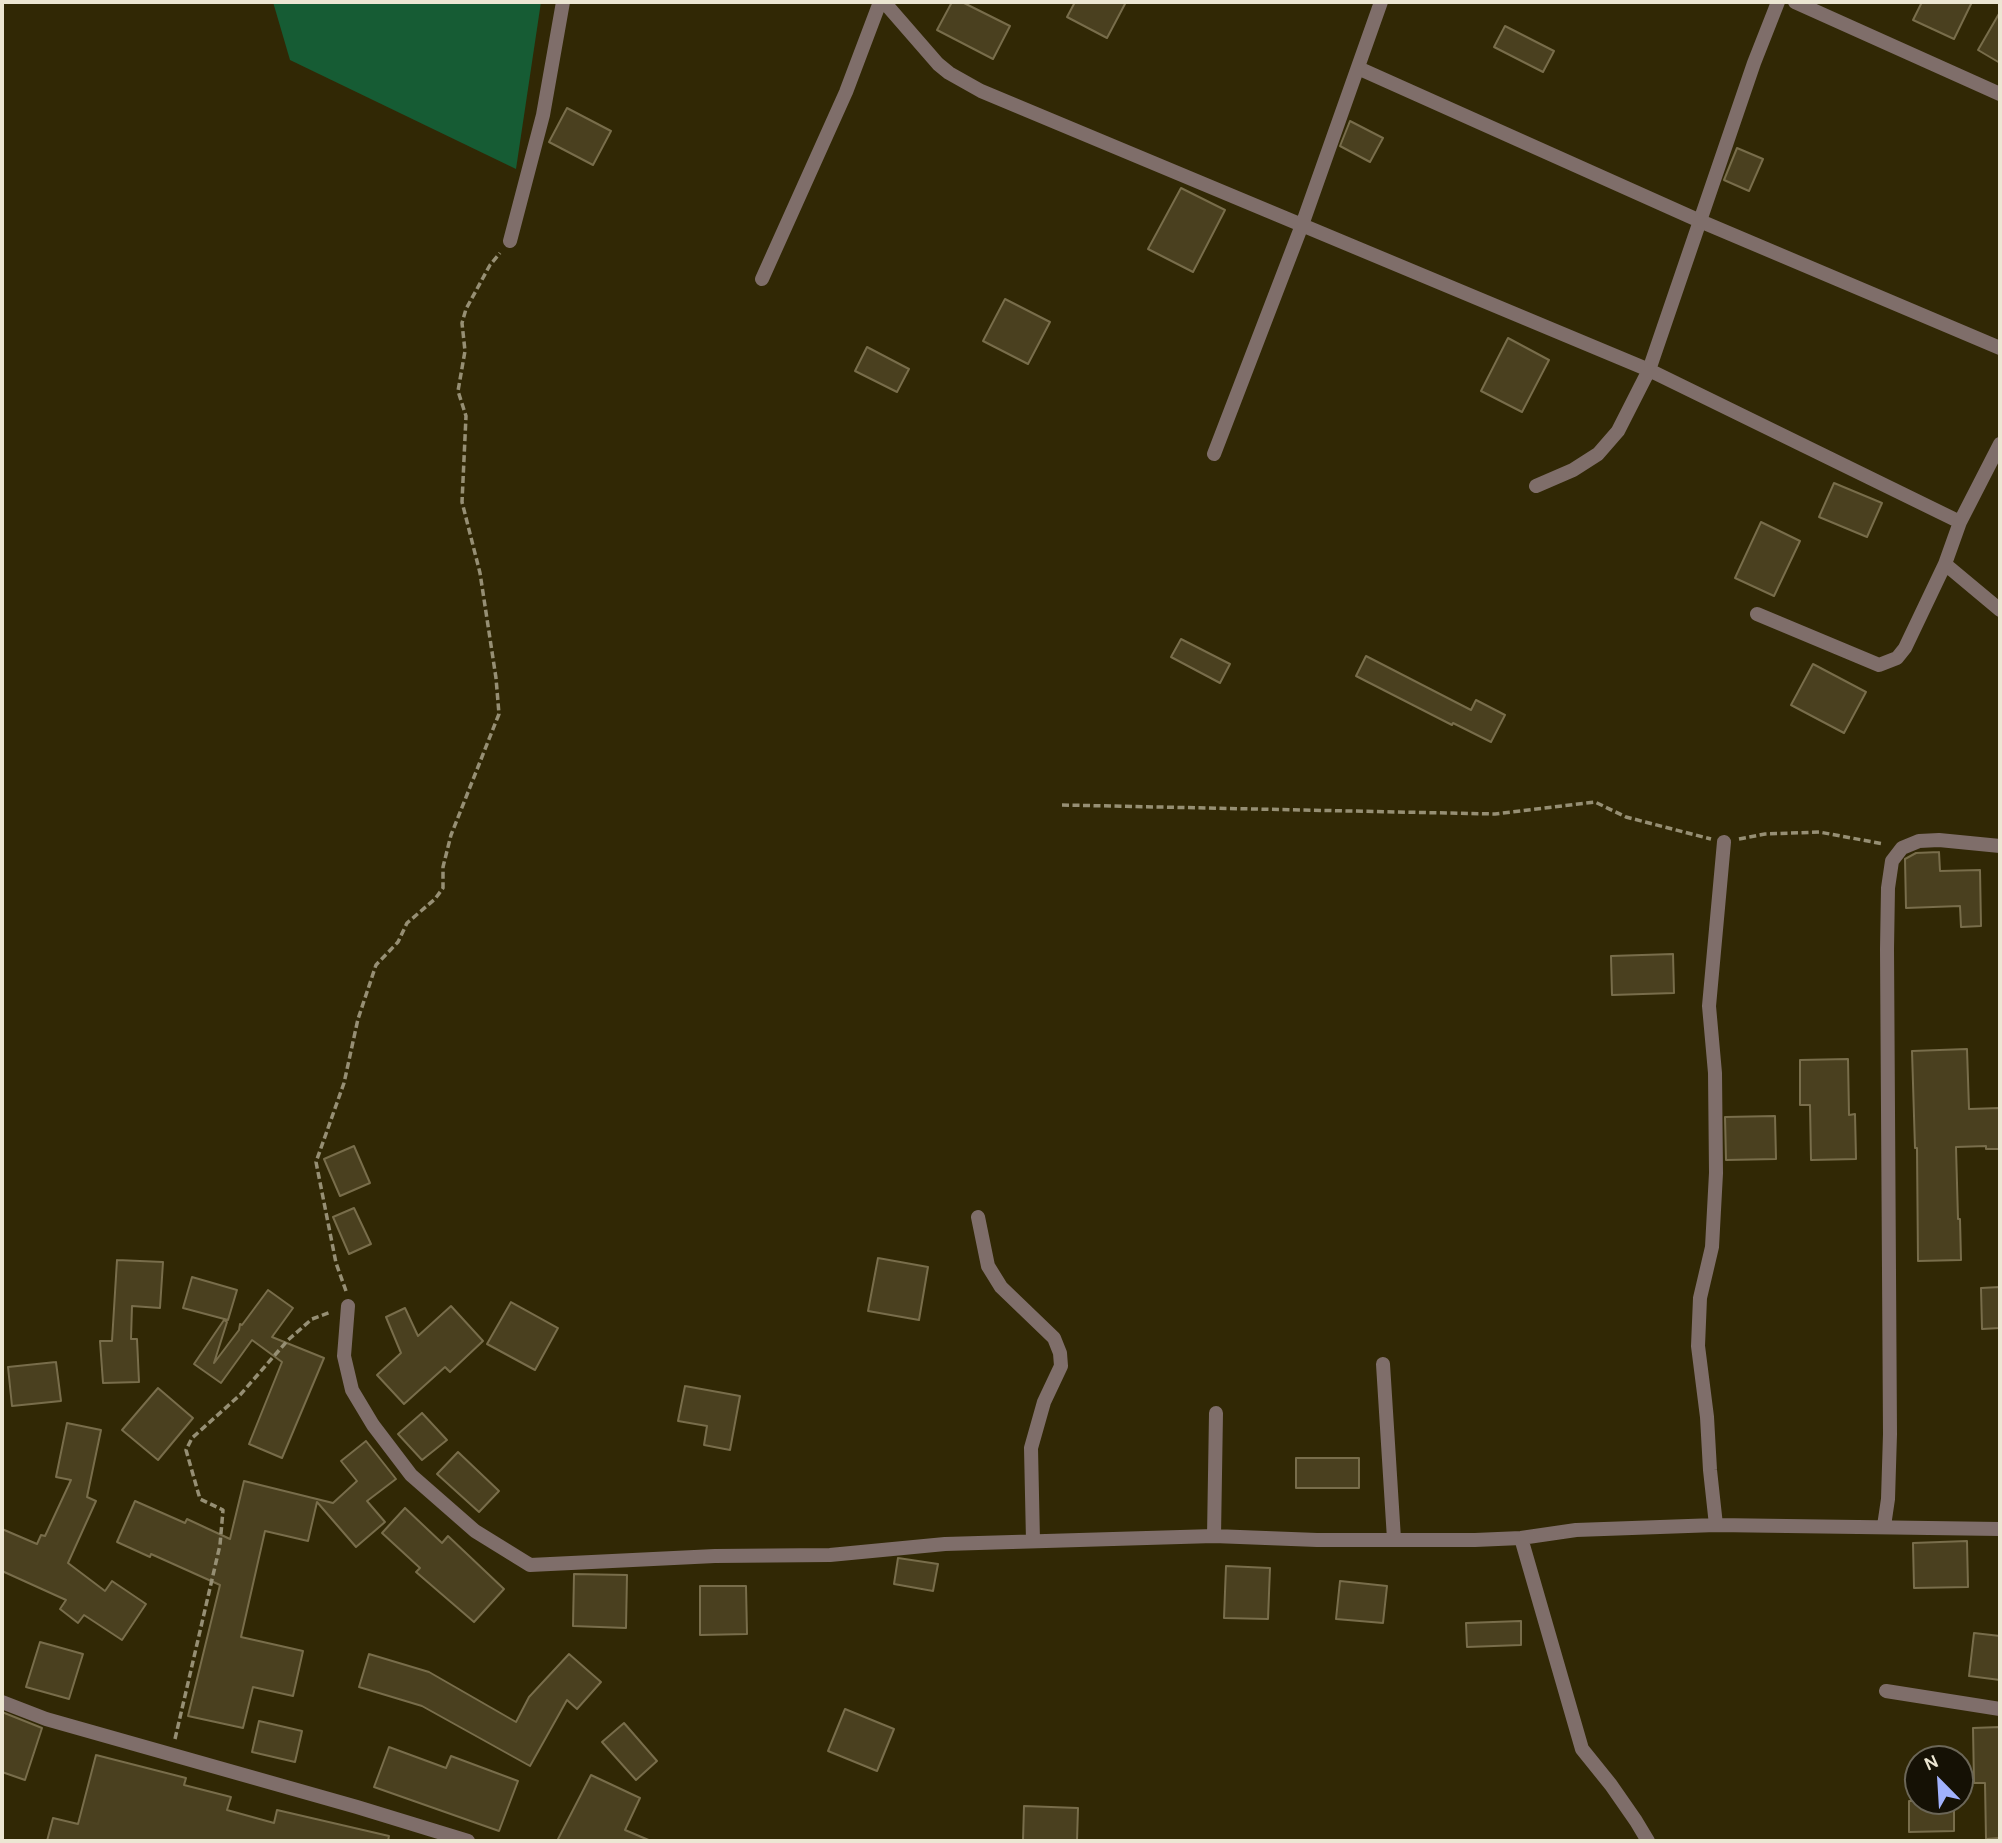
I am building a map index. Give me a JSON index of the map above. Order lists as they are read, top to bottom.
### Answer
{
  "north": "top left"
}
